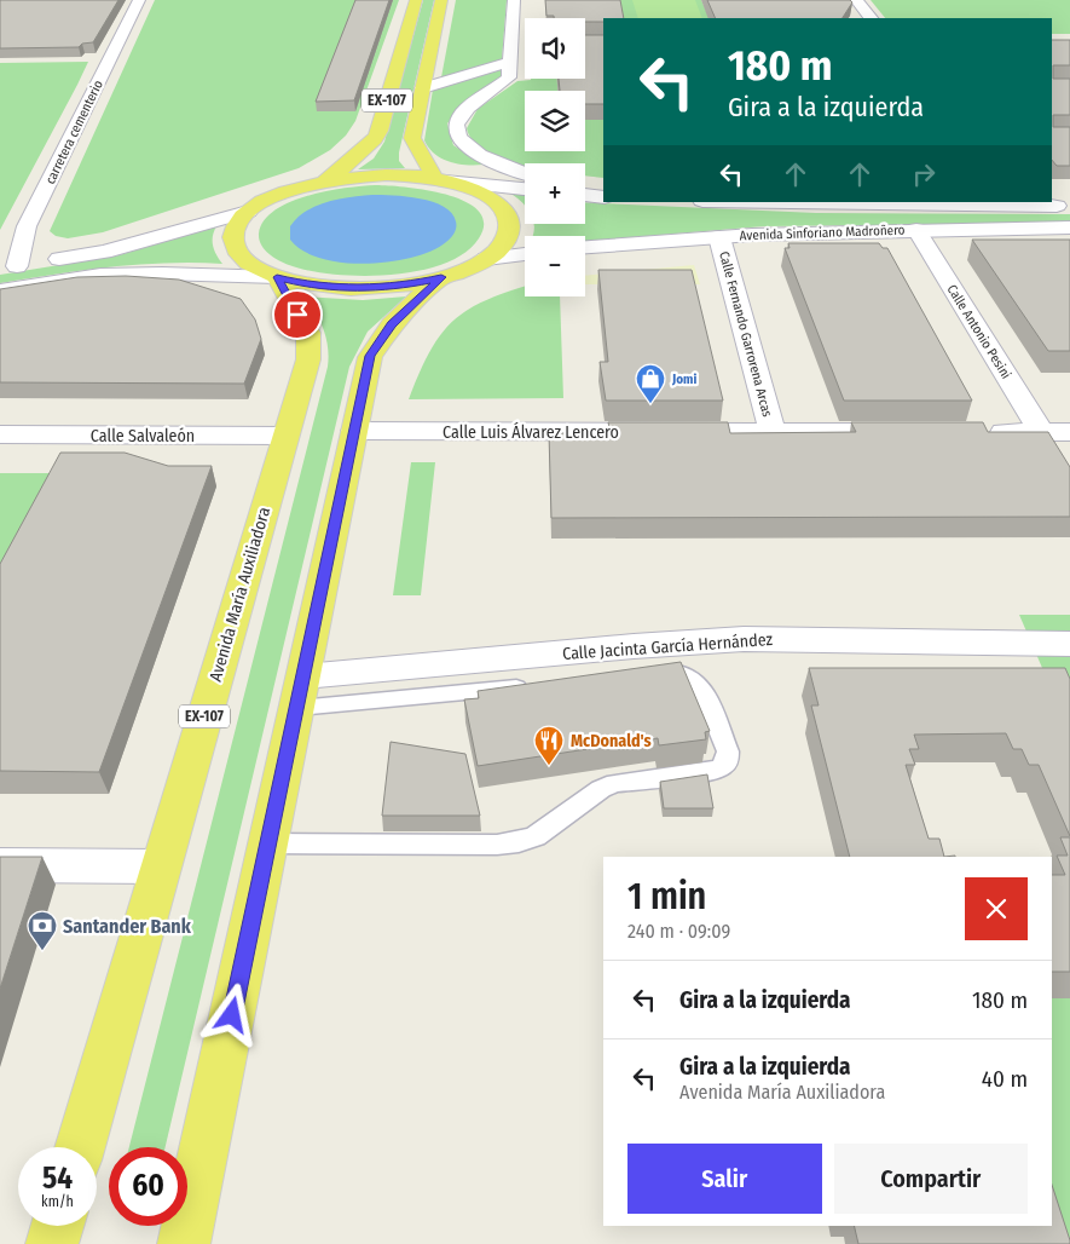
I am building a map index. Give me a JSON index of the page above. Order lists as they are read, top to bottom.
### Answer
{
  "streets": {
    "main road": ["EX-107", "Avenida María Auxiliadora"],
    "street": [
      "carretera cementerio",
      "Avenida Sinforiano Madroñero",
      "Calle Antonio Pesini",
      "Calle Fernando Garrorena Arcas",
      "Calle Luis Álvarez Lencero",
      "Calle Salvaleón",
      "Calle Jacinta García Hernández"
    ]
  },
  "crossings": [
    ["EX-107", "Calle Luis Álvarez Lencero"],
    ["EX-107", "Avenida María Auxiliadora"],
    ["EX-107", "Calle Jacinta García Hernández"],
    ["Avenida Sinforiano Madroñero", "Calle Antonio Pesini"],
    ["Avenida Sinforiano Madroñero", "Calle Fernando Garrorena Arcas"],
    ["Calle Fernando Garrorena Arcas", "Calle Luis Álvarez Lencero"],
    ["Calle Salvaleón", "Avenida María Auxiliadora"]
  ],
  "places": {
    "shop": ["Jomi"],
    "restaurant": ["McDonald's"],
    "bank": ["Santander Bank"]
  },
  "page": {
    "map_buttons": ["+", "−"],
    "turn": ["180 m", "Gira a la izquierda"],
    "heading": ["1 min", "240 m · 09:09"],
    "list": [
      {
        "name": "Gira a la izquierda",
        "value": "180 m"
      },
      {
        "name": "Gira a la izquierda",
        "note": "Avenida María Auxiliadora",
        "value": "40 m"
      }
    ],
    "buttons": ["Salir", "Compartir"],
    "speed": "54 km/h",
    "limit": "60"
  }
}
